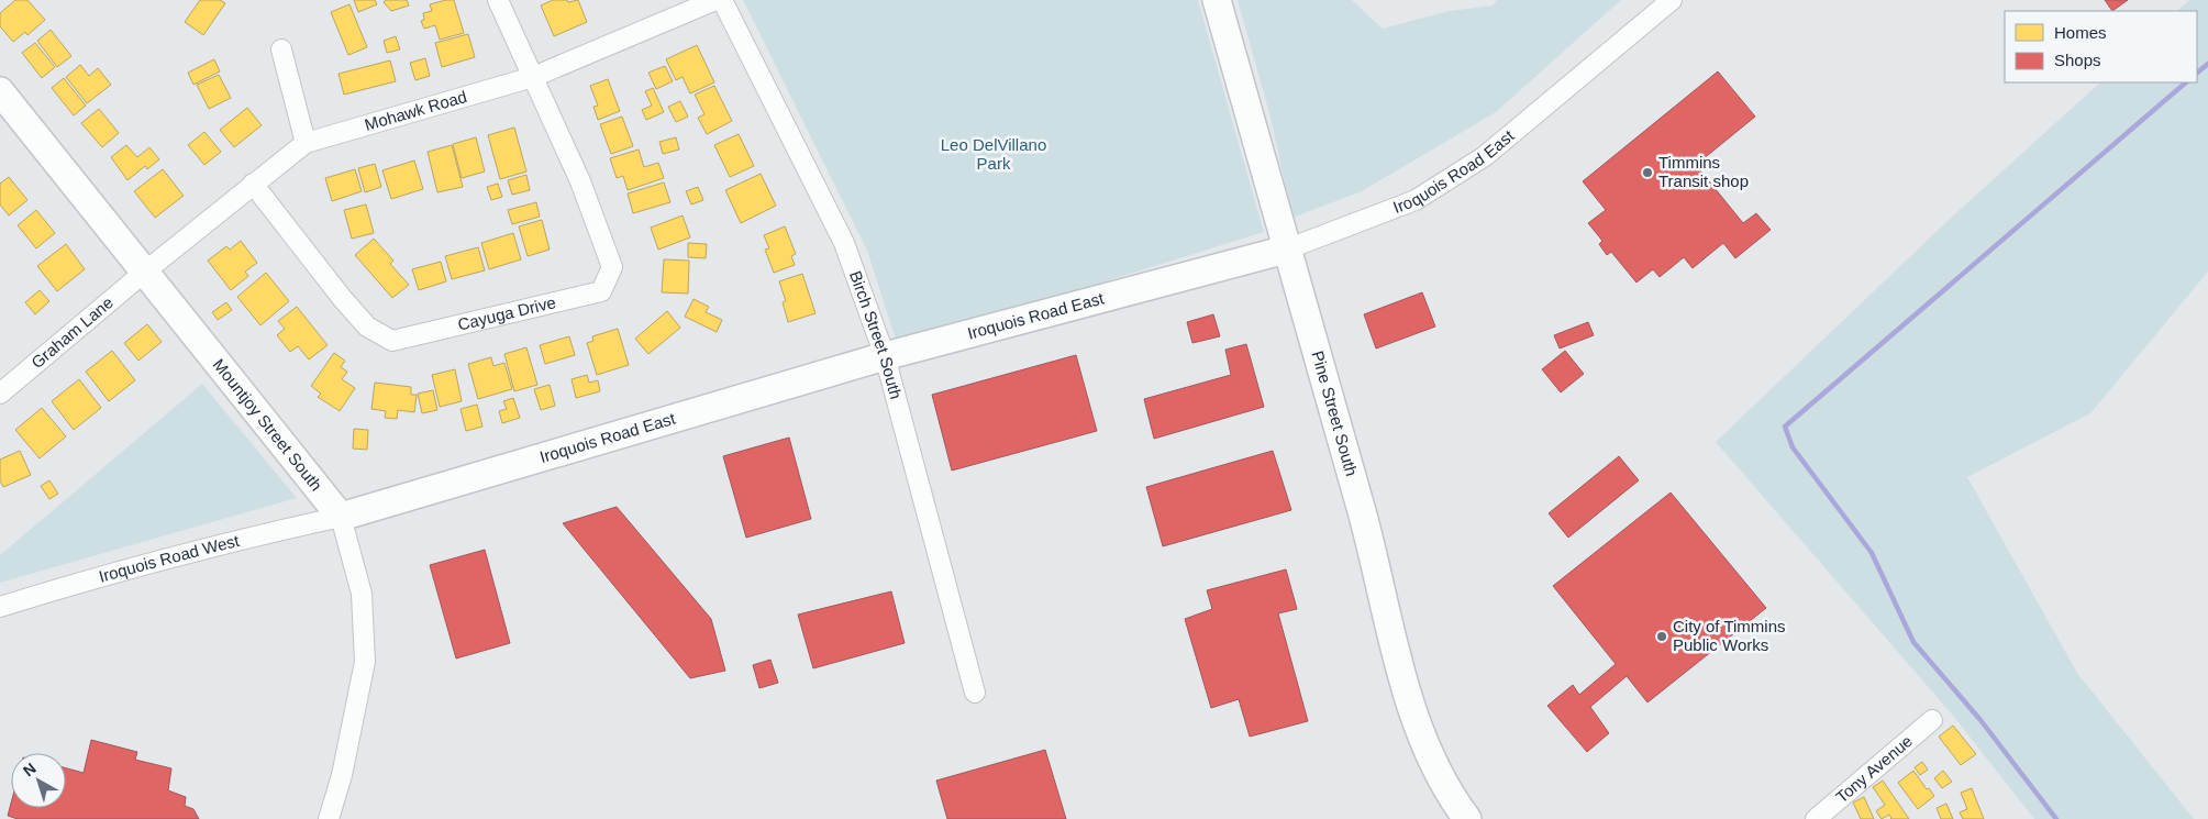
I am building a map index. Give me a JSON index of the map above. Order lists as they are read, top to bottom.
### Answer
{
  "streets": {
    "street": [
      "Mohawk Road",
      "Iroquois Road East",
      "Cayuga Drive",
      "Graham Lane",
      "Birch Street South",
      "Pine Street South",
      "Mountjoy Street South",
      "Iroquois Road West",
      "Tony Avenue"
    ]
  },
  "crossings": [
    ["Mohawk Road", "Cayuga Drive"],
    ["Mohawk Road", "Graham Lane"],
    ["Mohawk Road", "Mountjoy Street South"],
    ["Iroquois Road East", "Birch Street South"],
    ["Iroquois Road East", "Pine Street South"],
    ["Iroquois Road East", "Mountjoy Street South"],
    ["Iroquois Road East", "Iroquois Road West"],
    ["Graham Lane", "Mountjoy Street South"],
    ["Mountjoy Street South", "Iroquois Road West"]
  ],
  "parks": ["Leo DelVillano Park"],
  "places": ["Timmins Transit shop", "City of Timmins Public Works"],
  "legend": ["Homes", "Shops"],
  "north": "top left"
}
